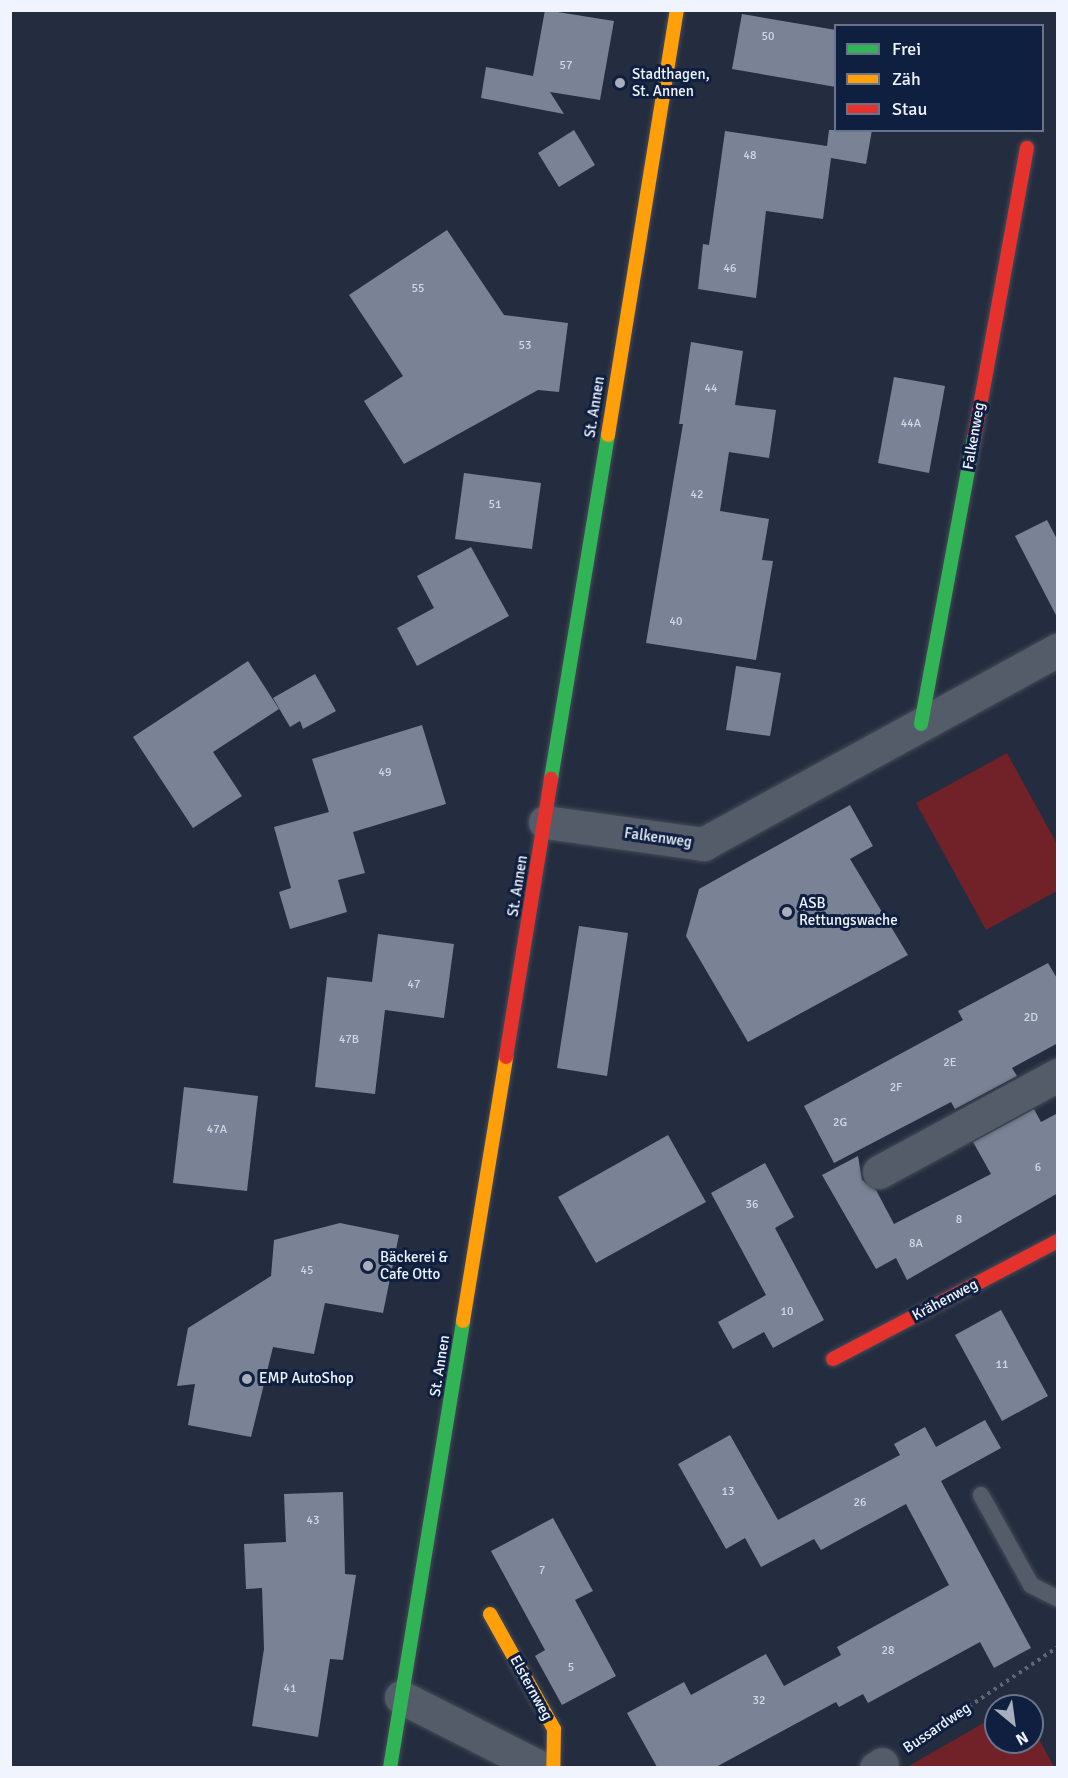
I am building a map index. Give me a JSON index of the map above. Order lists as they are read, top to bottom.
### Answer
{
  "streets": {
    "main road": [
      "St. Annen",
      "Falkenweg",
      "Krähenweg",
      "Elsternweg"
    ],
    "path": ["Bussardweg"]
  },
  "crossings": [
    ["St. Annen", "Falkenweg"]
  ],
  "places": [
    "Stadthagen, St. Annen",
    "ASB Rettungswache",
    "Bäckerei & Cafe Otto",
    "EMP AutoShop"
  ],
  "house_numbers": [
    "50",
    "57",
    "48",
    "46",
    "55",
    "53",
    "44",
    "44A",
    "42",
    "51",
    "40",
    "49",
    "47",
    "2D",
    "47B",
    "2E",
    "2F",
    "2G",
    "47A",
    "6",
    "36",
    "8",
    "8A",
    "45",
    "10",
    "11",
    "13",
    "26",
    "43",
    "7",
    "28",
    "5",
    "41",
    "32"
  ],
  "legend": ["Frei", "Zäh", "Stau"],
  "north": "bottom right"
}
